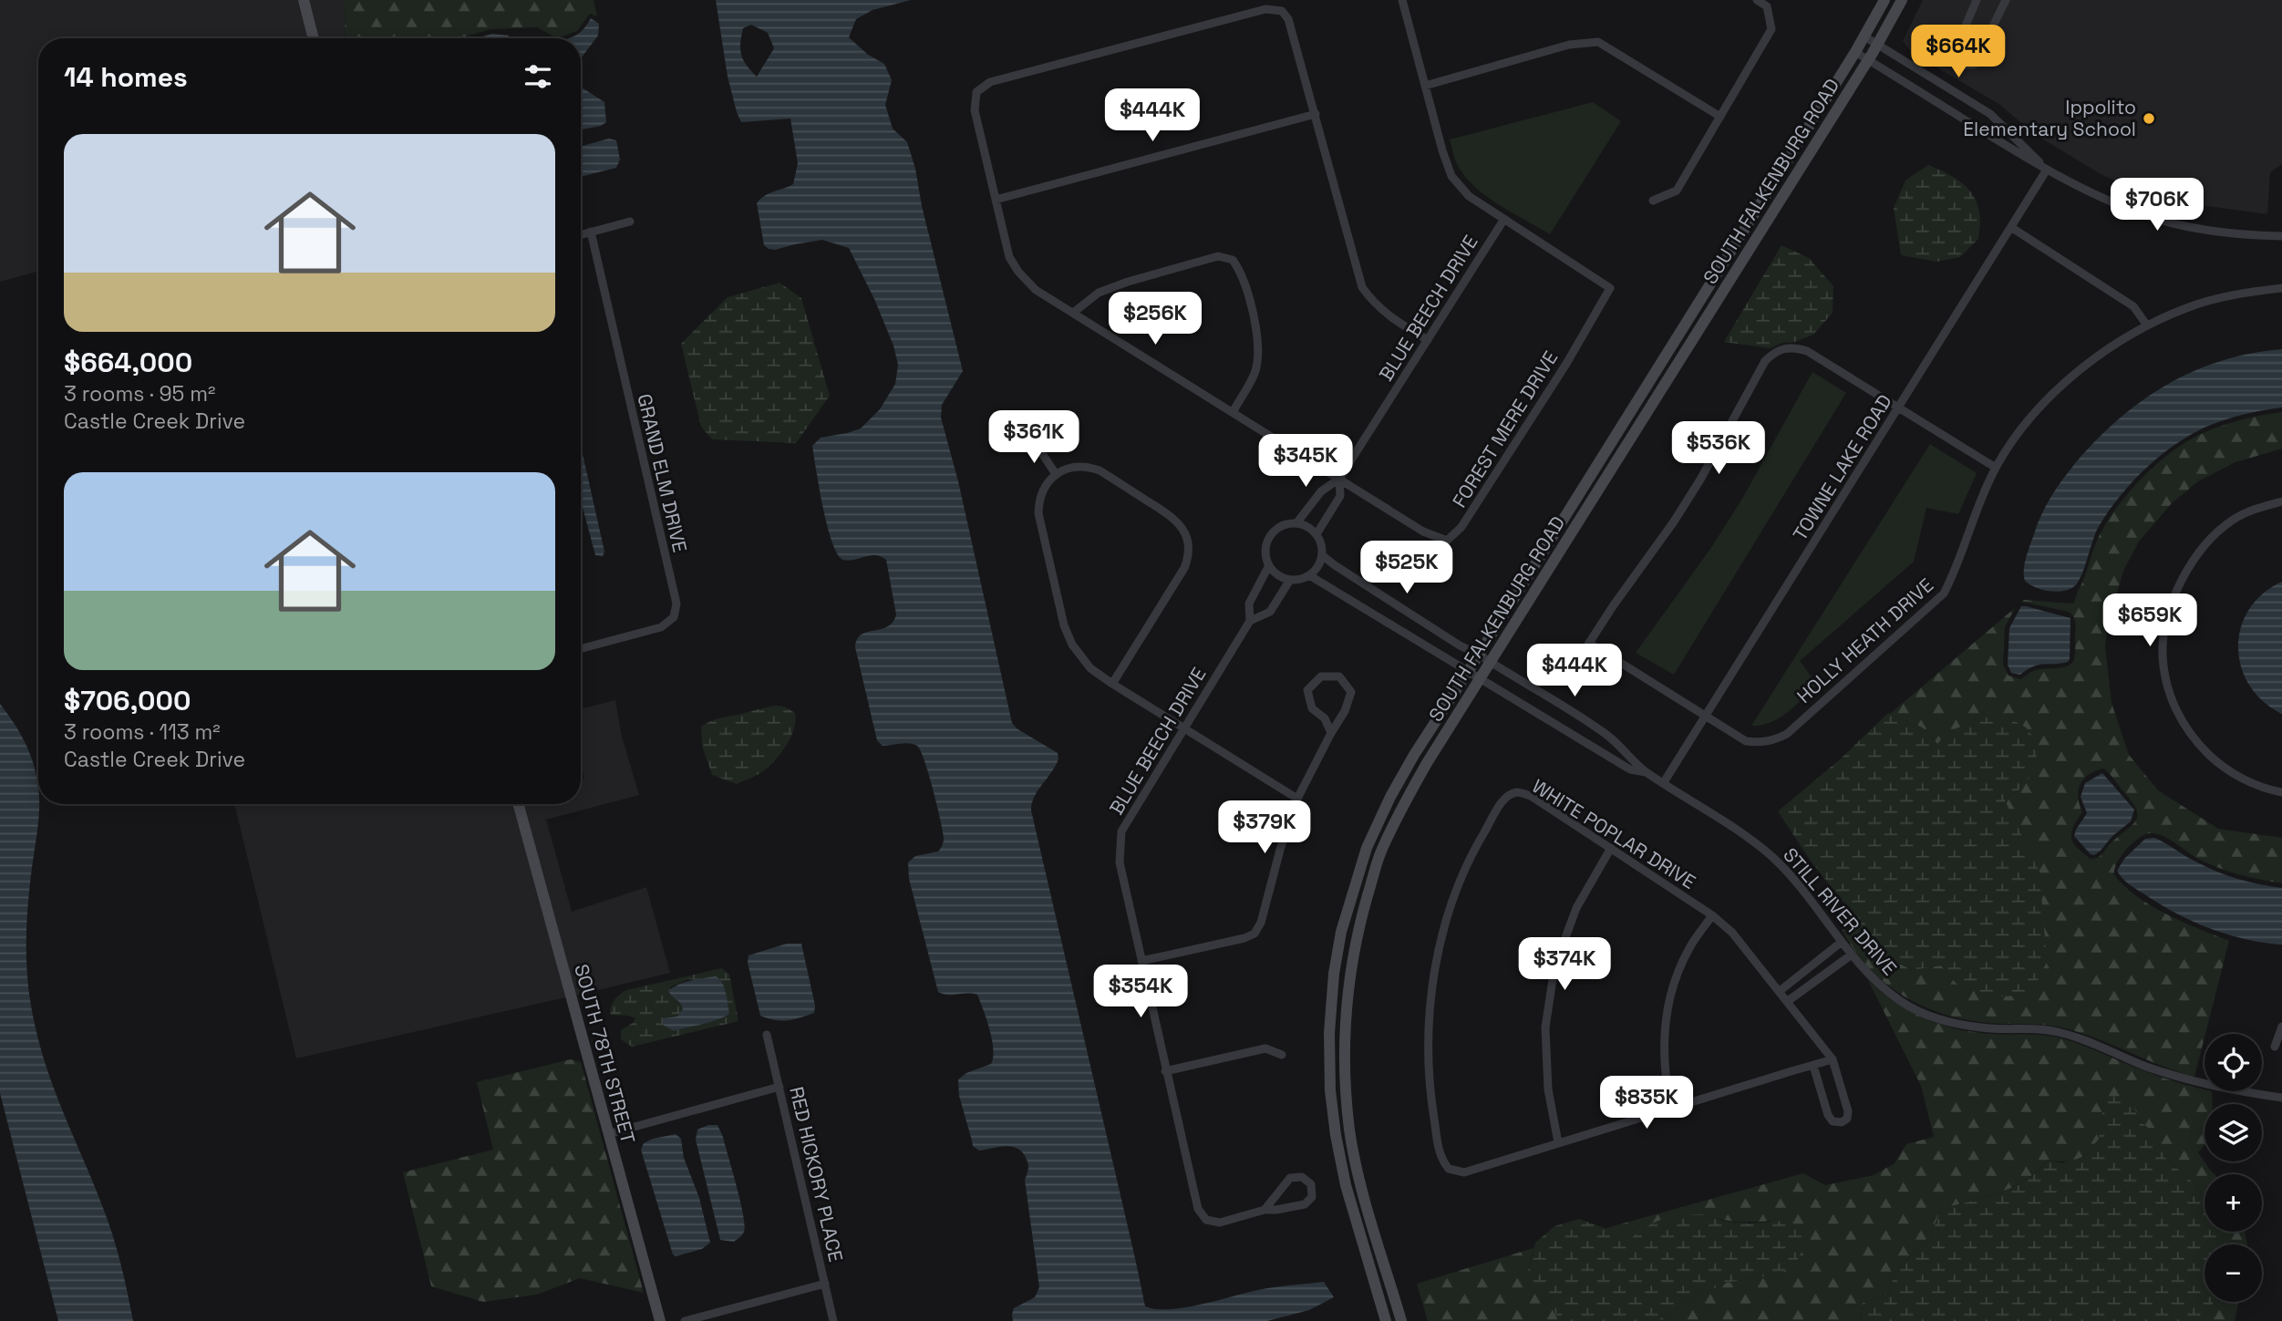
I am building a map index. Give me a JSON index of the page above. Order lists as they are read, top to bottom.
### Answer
{
  "streets": {
    "street": [
      "SOUTH FALKENBURG ROAD",
      "BLUE BEECH DRIVE",
      "FOREST MERE DRIVE",
      "TOWNE LAKE ROAD",
      "GRAND ELM DRIVE",
      "HOLLY HEATH DRIVE",
      "WHITE POPLAR DRIVE",
      "STILL RIVER DRIVE",
      "SOUTH 78TH STREET",
      "RED HICKORY PLACE"
    ]
  },
  "crossings": [
    ["SOUTH FALKENBURG ROAD", "STILL RIVER DRIVE"],
    ["BLUE BEECH DRIVE", "FOREST MERE DRIVE"],
    ["BLUE BEECH DRIVE", "STILL RIVER DRIVE"],
    ["TOWNE LAKE ROAD", "HOLLY HEATH DRIVE"],
    ["TOWNE LAKE ROAD", "STILL RIVER DRIVE"]
  ],
  "places": ["Ippolito Elementary School"],
  "page": {
    "price": [
      "$664K",
      "$444K",
      "$706K",
      "$256K",
      "$361K",
      "$536K",
      "$345K",
      "$525K",
      "$659K",
      "$444K",
      "$379K",
      "$374K",
      "$354K",
      "$835K"
    ],
    "heading": "14 homes",
    "list": [
      {
        "name": "$664,000",
        "note": "3 rooms · 95 m² · Castle Creek Drive"
      },
      {
        "name": "$706,000",
        "note": "3 rooms · 113 m² · Castle Creek Drive"
      }
    ],
    "map_buttons": ["+", "−"]
  }
}
